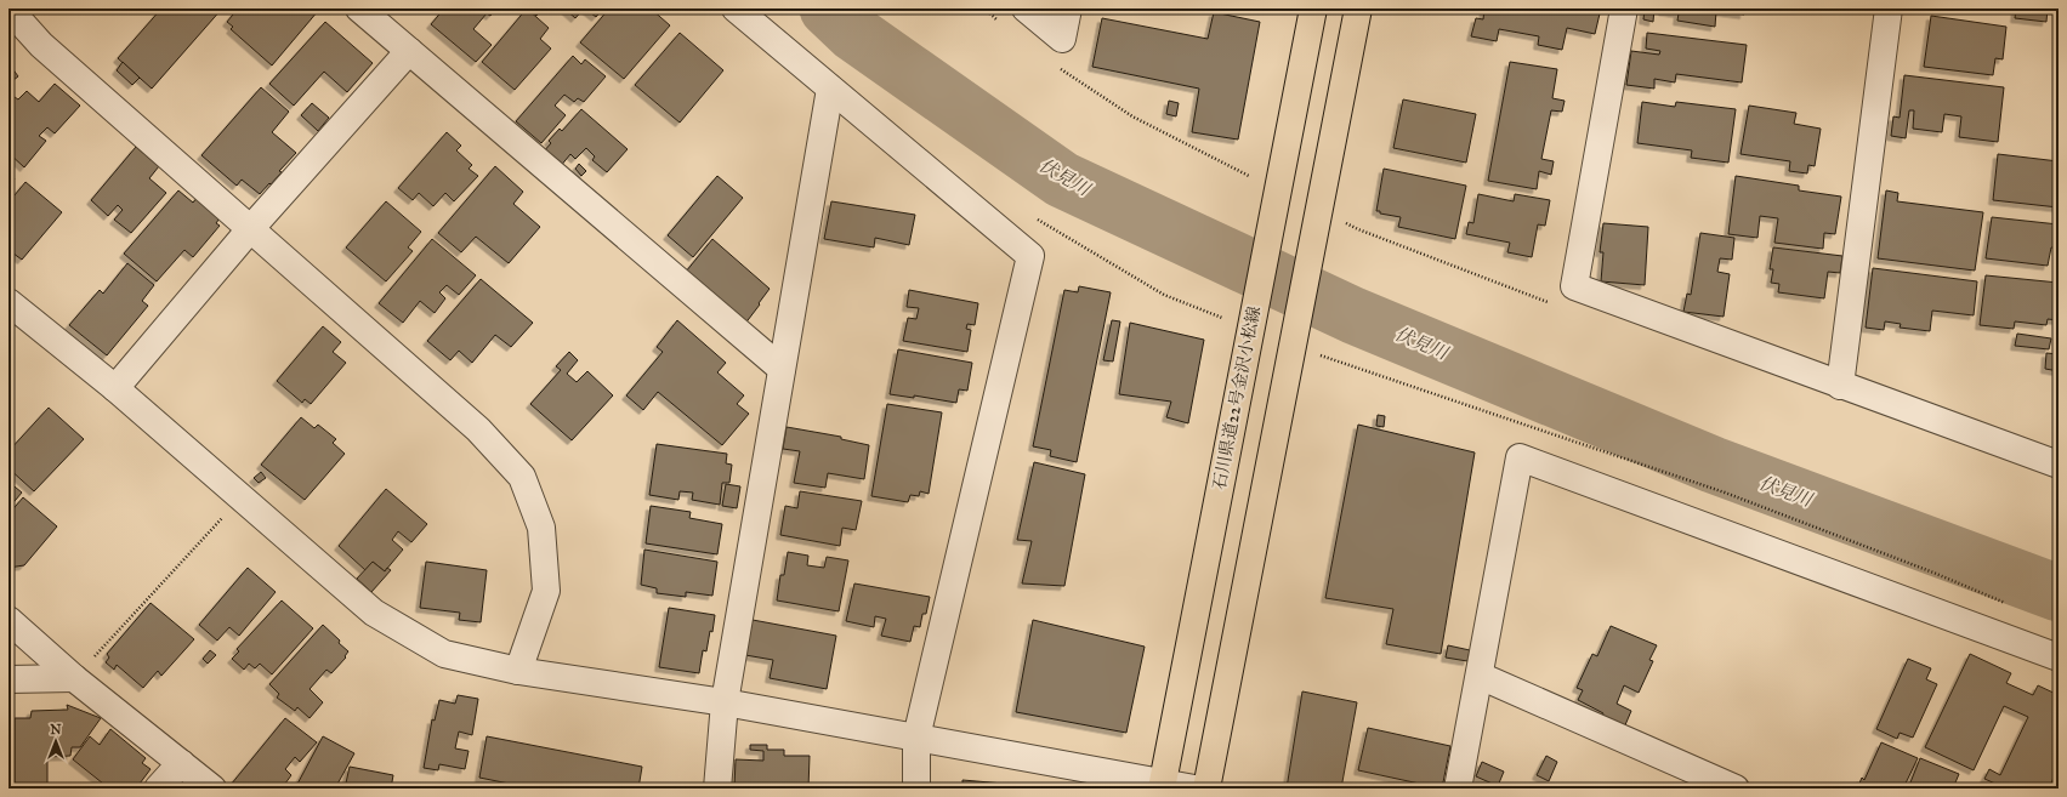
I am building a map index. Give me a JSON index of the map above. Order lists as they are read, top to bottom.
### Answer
{
  "streets": {
    "main road": ["石川県道22号金沢小松線"]
  },
  "water": ["伏見川"],
  "north": "top"
}
